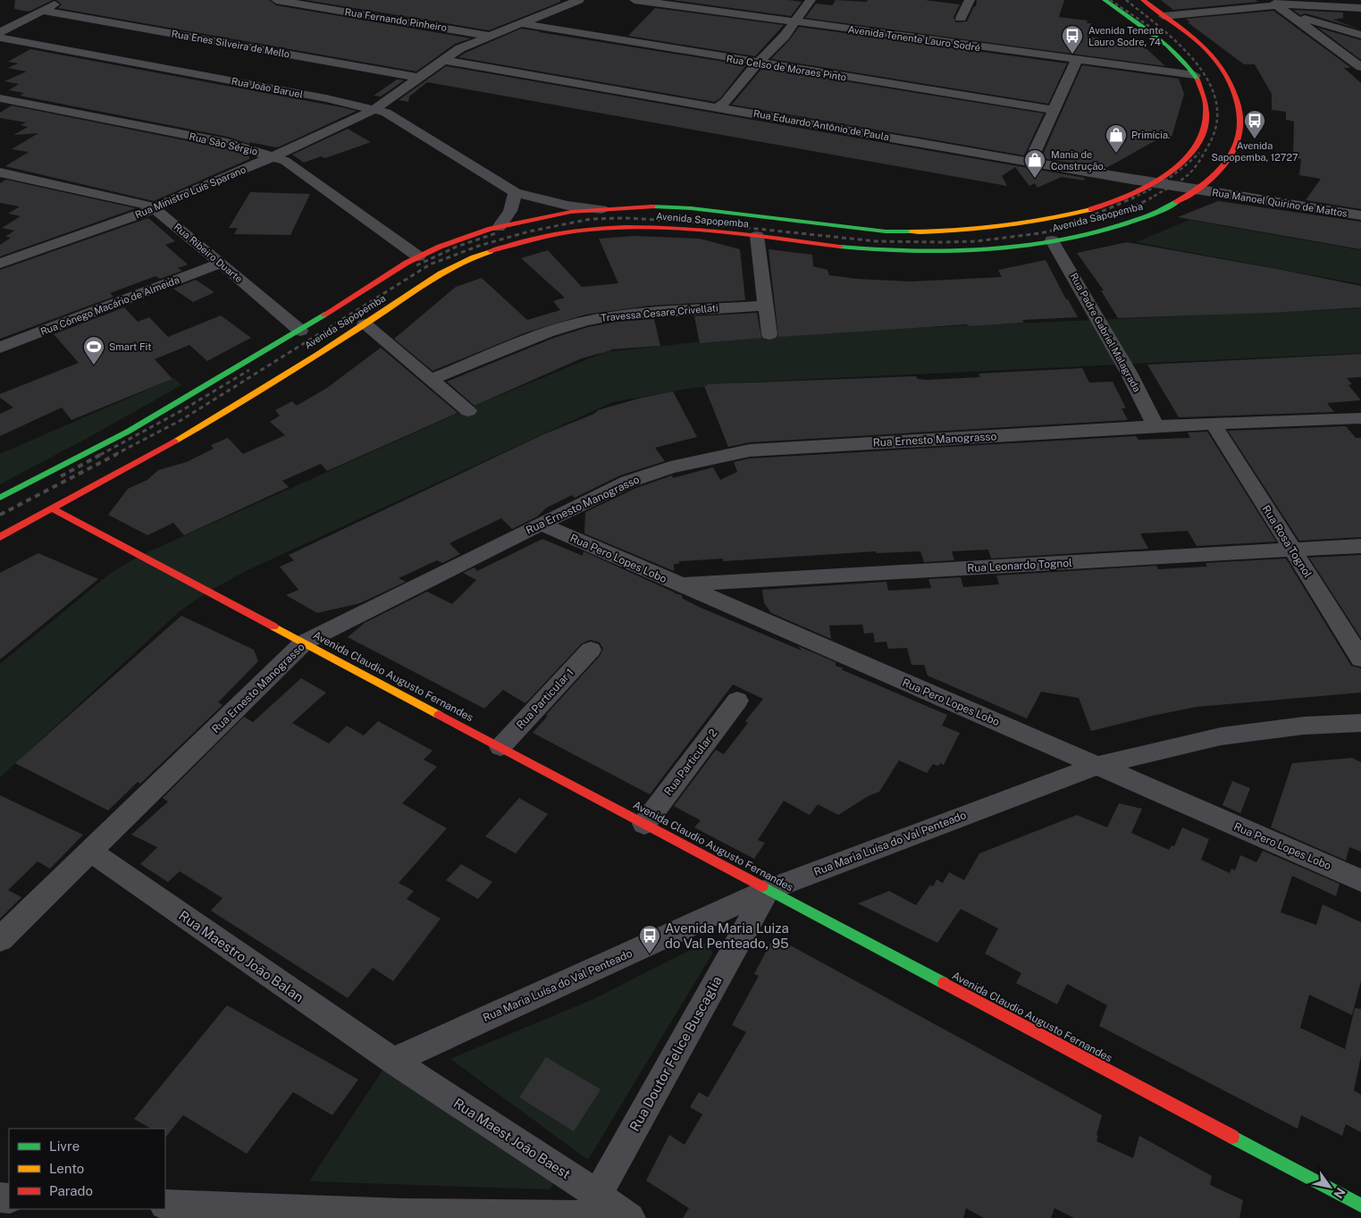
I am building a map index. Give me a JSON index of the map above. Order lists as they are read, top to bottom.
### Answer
{
  "streets": {
    "main road": ["Avenida Sapopemba", "Avenida Claudio Augusto Fernandes"],
    "street": [
      "Rua Fernando Pinheiro",
      "Avenida Tenente Lauro Sodré",
      "Rua Enes Silveira de Mello",
      "Rua Celso de Moraes Pinto",
      "Rua João Baruel",
      "Rua Eduardo Antônio de Paula",
      "Rua São Sérgio",
      "Rua Ministro Luís Sparano",
      "Rua Manoel Quirino de Mattos",
      "Rua Ribeiro Duarte",
      "Rua Cônego Macário de Almeida",
      "Travessa Cesare Crivellati",
      "Rua Padre Gabriel Malagrada",
      "Rua Ernesto Manograsso",
      "Rua Rosa Tognol",
      "Rua Pero Lopes Lobo",
      "Rua Leonardo Tognol",
      "Rua Particular 1",
      "Rua Particular 2",
      "Rua Maria Luísa do Val Penteado",
      "Rua Maestro João Balan",
      "Rua Doutor Felice Buscaglia",
      "Rua Maest João Baest"
    ]
  },
  "crossings": [
    ["Rua Fernando Pinheiro", "Rua Ministro Luís Sparano"],
    ["Avenida Tenente Lauro Sodré", "Avenida Sapopemba"],
    ["Rua Enes Silveira de Mello", "Rua Ministro Luís Sparano"],
    ["Rua Celso de Moraes Pinto", "Rua Ministro Luís Sparano"],
    ["Rua João Baruel", "Rua Ministro Luís Sparano"],
    ["Rua João Baruel", "Avenida Sapopemba"],
    ["Rua Eduardo Antônio de Paula", "Rua Ministro Luís Sparano"],
    ["Rua Eduardo Antônio de Paula", "Rua Manoel Quirino de Mattos"],
    ["Rua Eduardo Antônio de Paula", "Avenida Sapopemba"],
    ["Rua São Sérgio", "Rua Ministro Luís Sparano"],
    ["Rua São Sérgio", "Avenida Sapopemba"],
    ["Rua Ministro Luís Sparano", "Rua Ribeiro Duarte"],
    ["Rua Manoel Quirino de Mattos", "Avenida Sapopemba"],
    ["Avenida Sapopemba", "Rua Ribeiro Duarte"],
    ["Avenida Sapopemba", "Rua Padre Gabriel Malagrada"],
    ["Avenida Sapopemba", "Avenida Claudio Augusto Fernandes"],
    ["Rua Ribeiro Duarte", "Rua Cônego Macário de Almeida"],
    ["Rua Padre Gabriel Malagrada", "Rua Ernesto Manograsso"],
    ["Rua Ernesto Manograsso", "Rua Rosa Tognol"],
    ["Rua Ernesto Manograsso", "Rua Pero Lopes Lobo"],
    ["Rua Ernesto Manograsso", "Avenida Claudio Augusto Fernandes"],
    ["Rua Ernesto Manograsso", "Rua Maestro João Balan"],
    ["Rua Rosa Tognol", "Rua Leonardo Tognol"],
    ["Rua Pero Lopes Lobo", "Rua Leonardo Tognol"],
    ["Rua Pero Lopes Lobo", "Rua Maria Luísa do Val Penteado"],
    ["Avenida Claudio Augusto Fernandes", "Rua Particular 1"],
    ["Avenida Claudio Augusto Fernandes", "Rua Particular 2"],
    ["Avenida Claudio Augusto Fernandes", "Rua Maria Luísa do Val Penteado"],
    ["Avenida Claudio Augusto Fernandes", "Rua Doutor Felice Buscaglia"],
    ["Rua Maria Luísa do Val Penteado", "Rua Maestro João Balan"],
    ["Rua Maria Luísa do Val Penteado", "Rua Doutor Felice Buscaglia"],
    ["Rua Maria Luísa do Val Penteado", "Rua Maest João Baest"],
    ["Rua Maestro João Balan", "Rua Maest João Baest"],
    ["Rua Doutor Felice Buscaglia", "Rua Maest João Baest"]
  ],
  "places": {
    "bus stop": ["Avenida Tenente Lauro Sodre, 74", "Avenida Sapopemba, 12727", "Avenida Maria Luiza do Val Penteado, 95"],
    "shop": ["Primícia.", "Mania de Construção."],
    "sports": ["Smart Fit"]
  },
  "legend": ["Livre", "Lento", "Parado"],
  "north": "bottom right"
}
